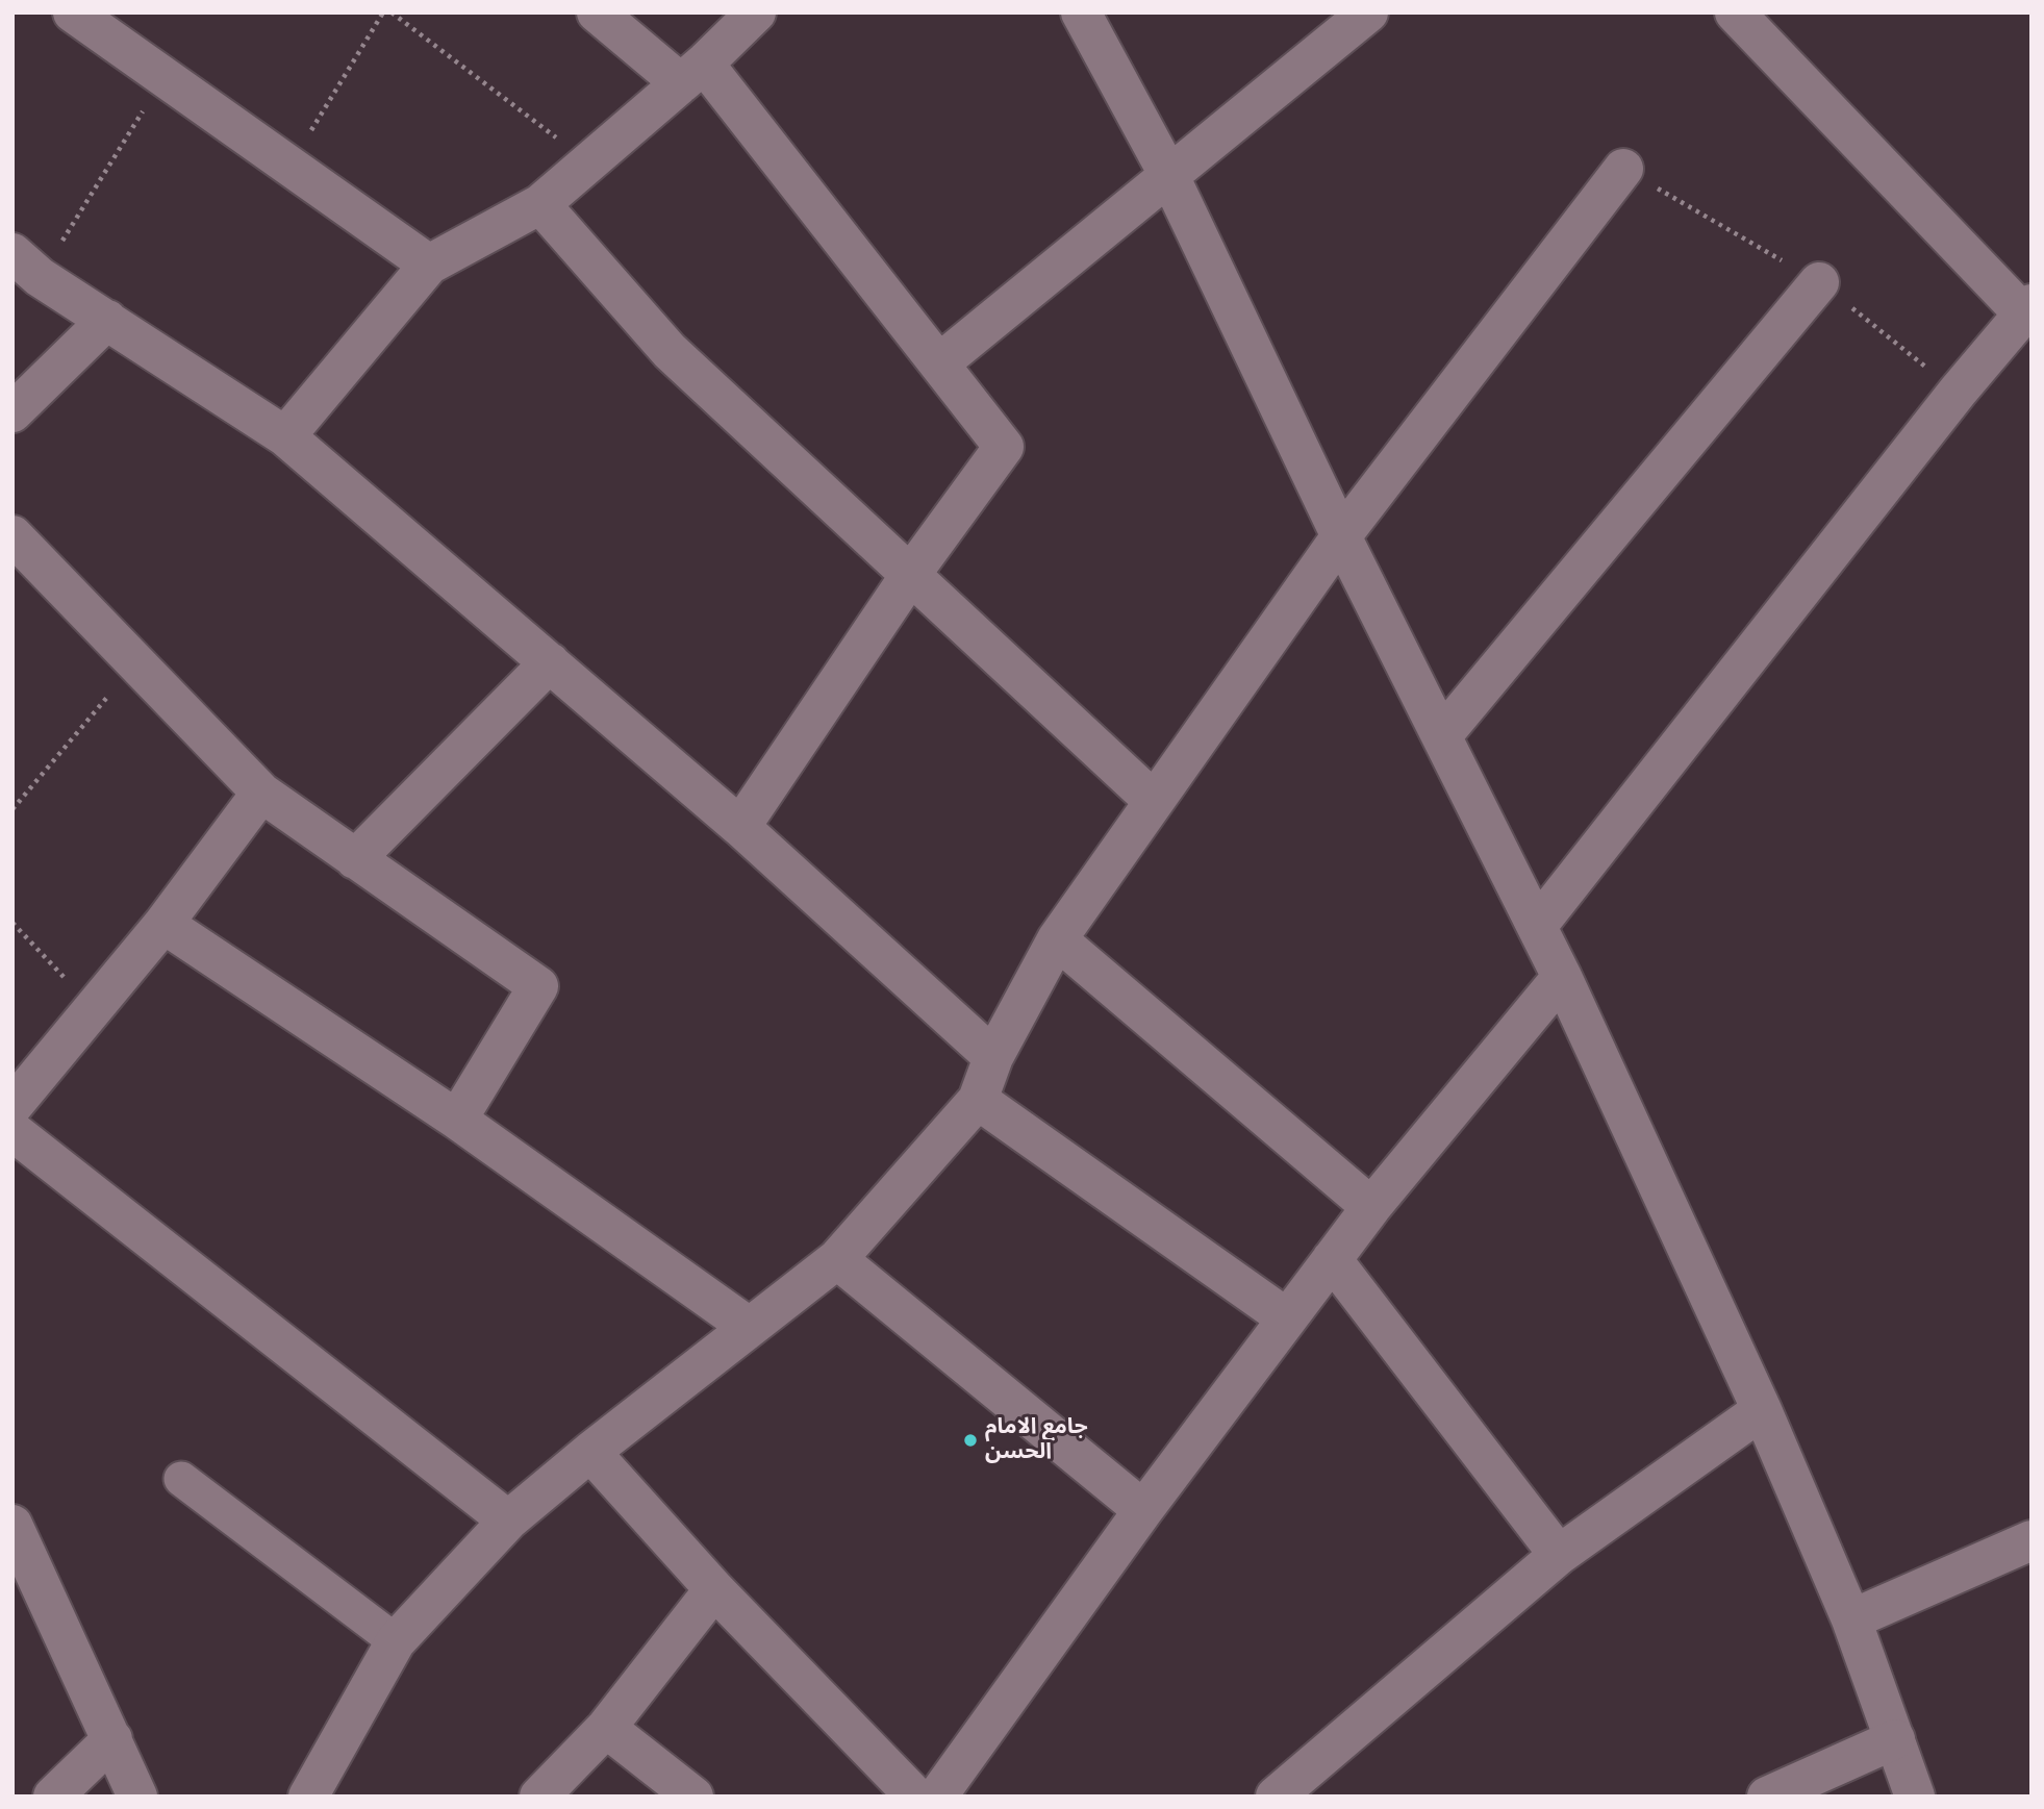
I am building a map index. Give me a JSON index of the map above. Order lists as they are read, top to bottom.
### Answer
{
  "places": ["جامع الامام الحسن"]
}
